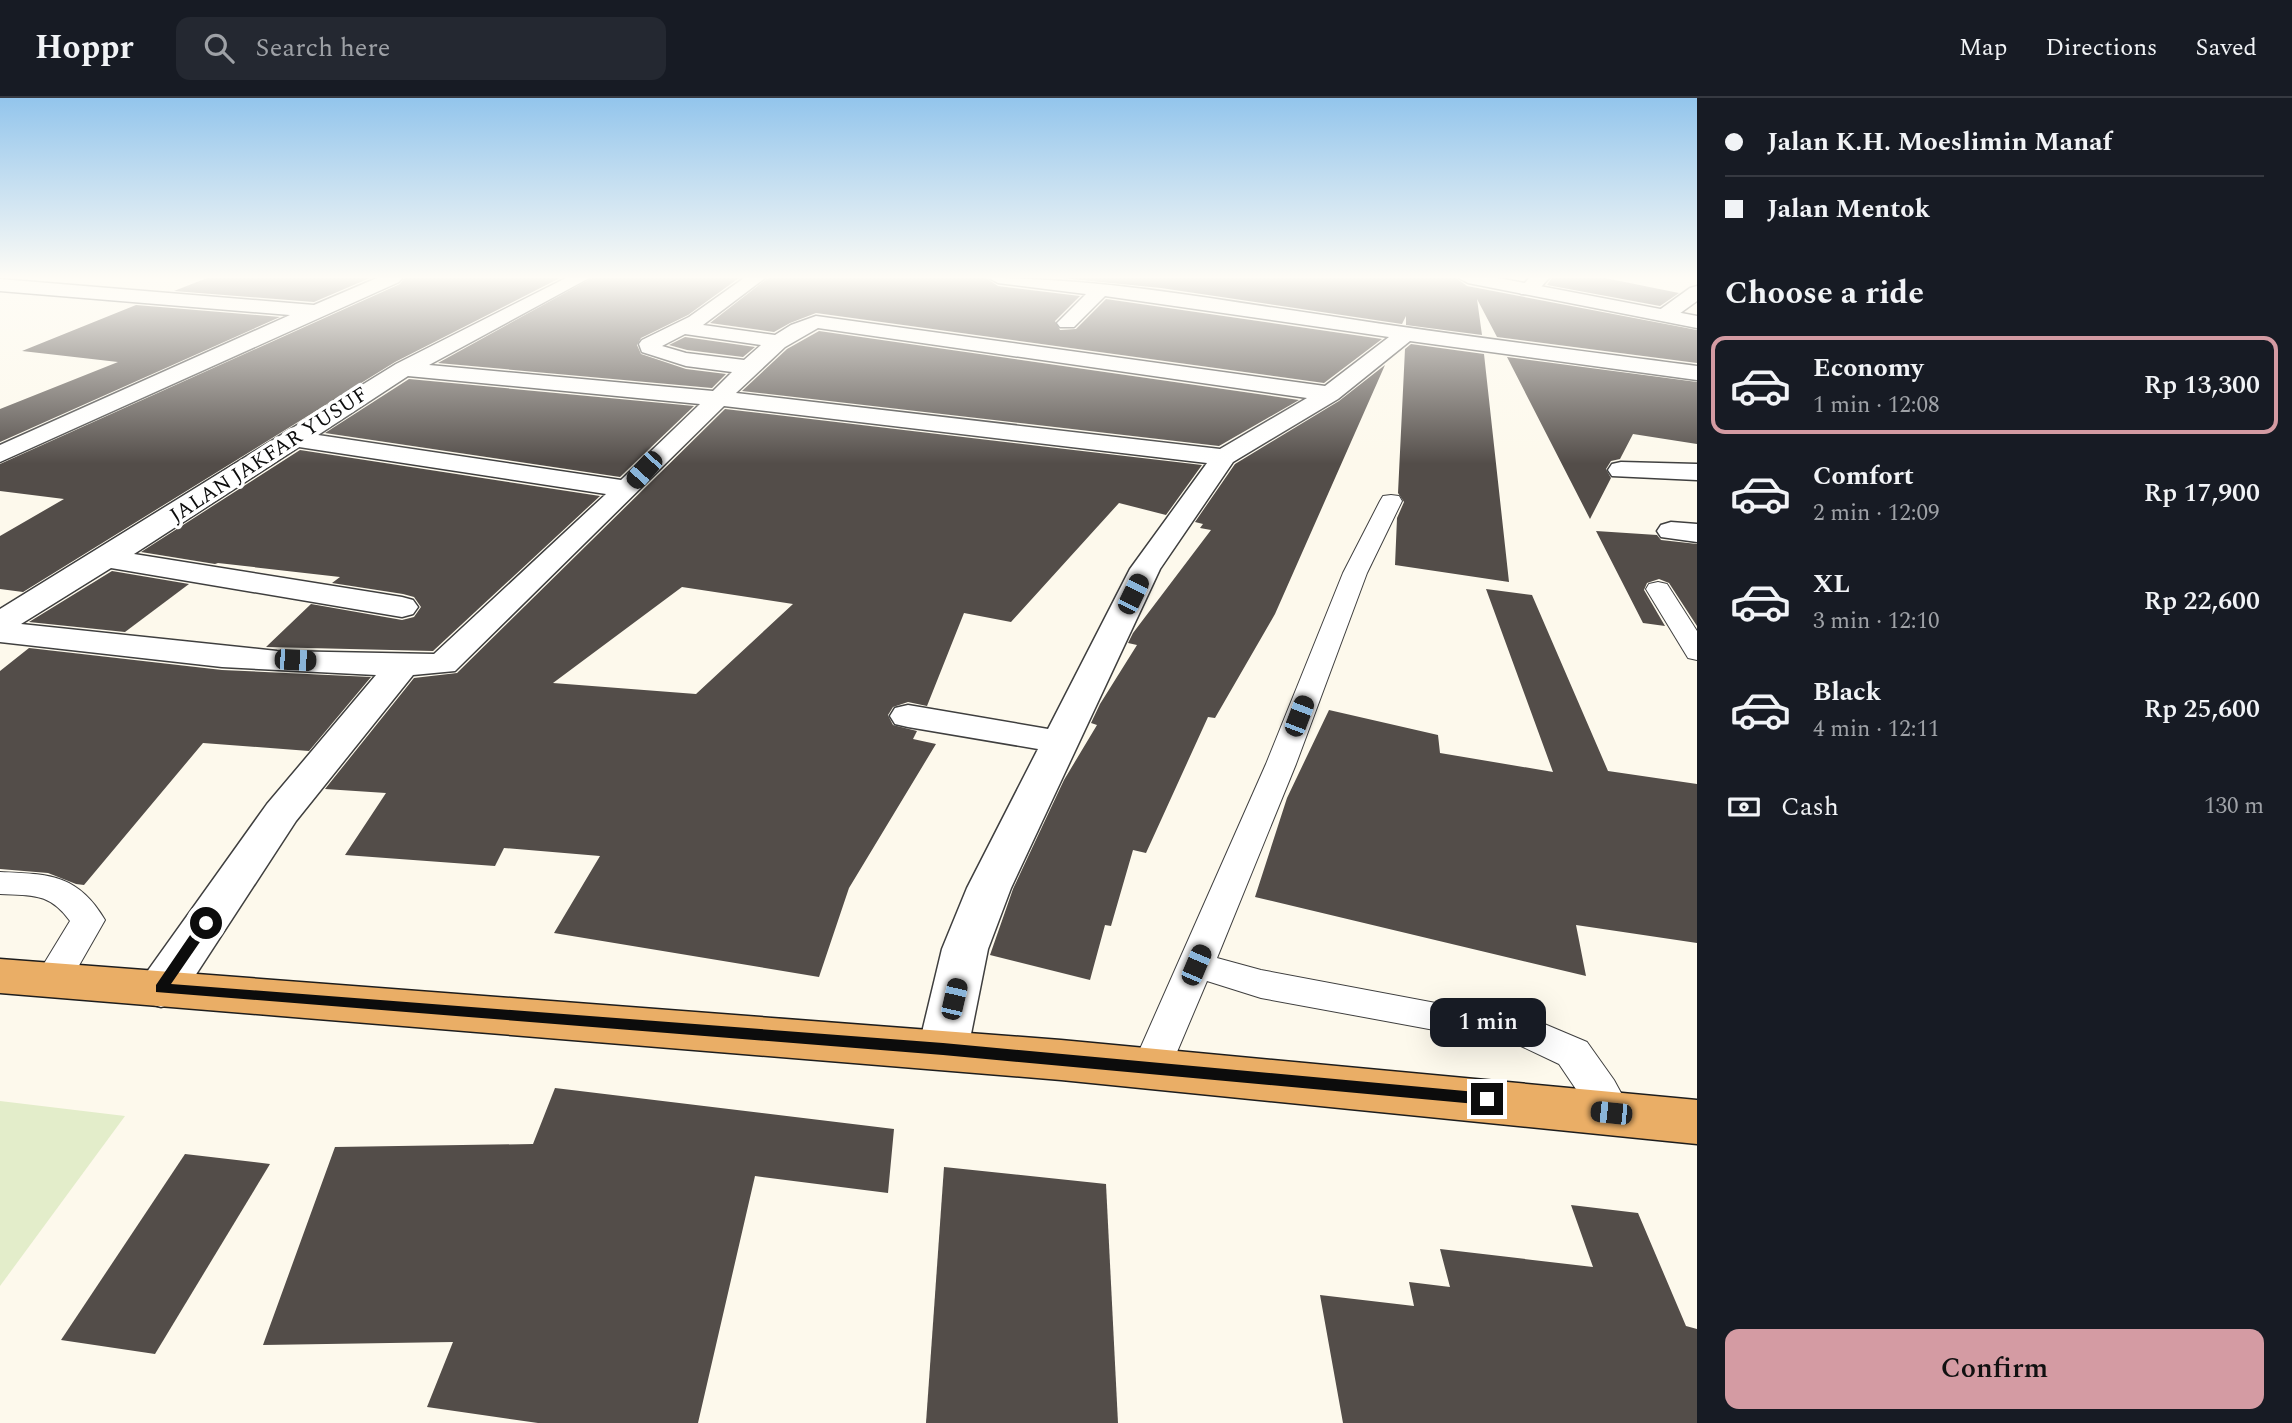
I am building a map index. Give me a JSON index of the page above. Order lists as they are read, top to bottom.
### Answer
{
  "streets": {
    "street": ["JALAN JAKFAR YUSUF"]
  },
  "page": {
    "header": "Hoppr",
    "search": "Search here",
    "nav": ["Map", "Directions", "Saved"],
    "banner": ["Jalan K.H. Moeslimin Manaf", "Jalan Mentok"],
    "heading": "Choose a ride",
    "list": [
      {
        "name": "Economy",
        "note": "1 min · 12:08",
        "value": "Rp 13,300"
      },
      {
        "name": "Comfort",
        "note": "2 min · 12:09",
        "value": "Rp 17,900"
      },
      {
        "name": "XL",
        "note": "3 min · 12:10",
        "value": "Rp 22,600"
      },
      {
        "name": "Black",
        "note": "4 min · 12:11",
        "value": "Rp 25,600"
      }
    ],
    "pay": ["Cash", "130 m"],
    "bubble": "1 min",
    "buttons": "Confirm"
  }
}
